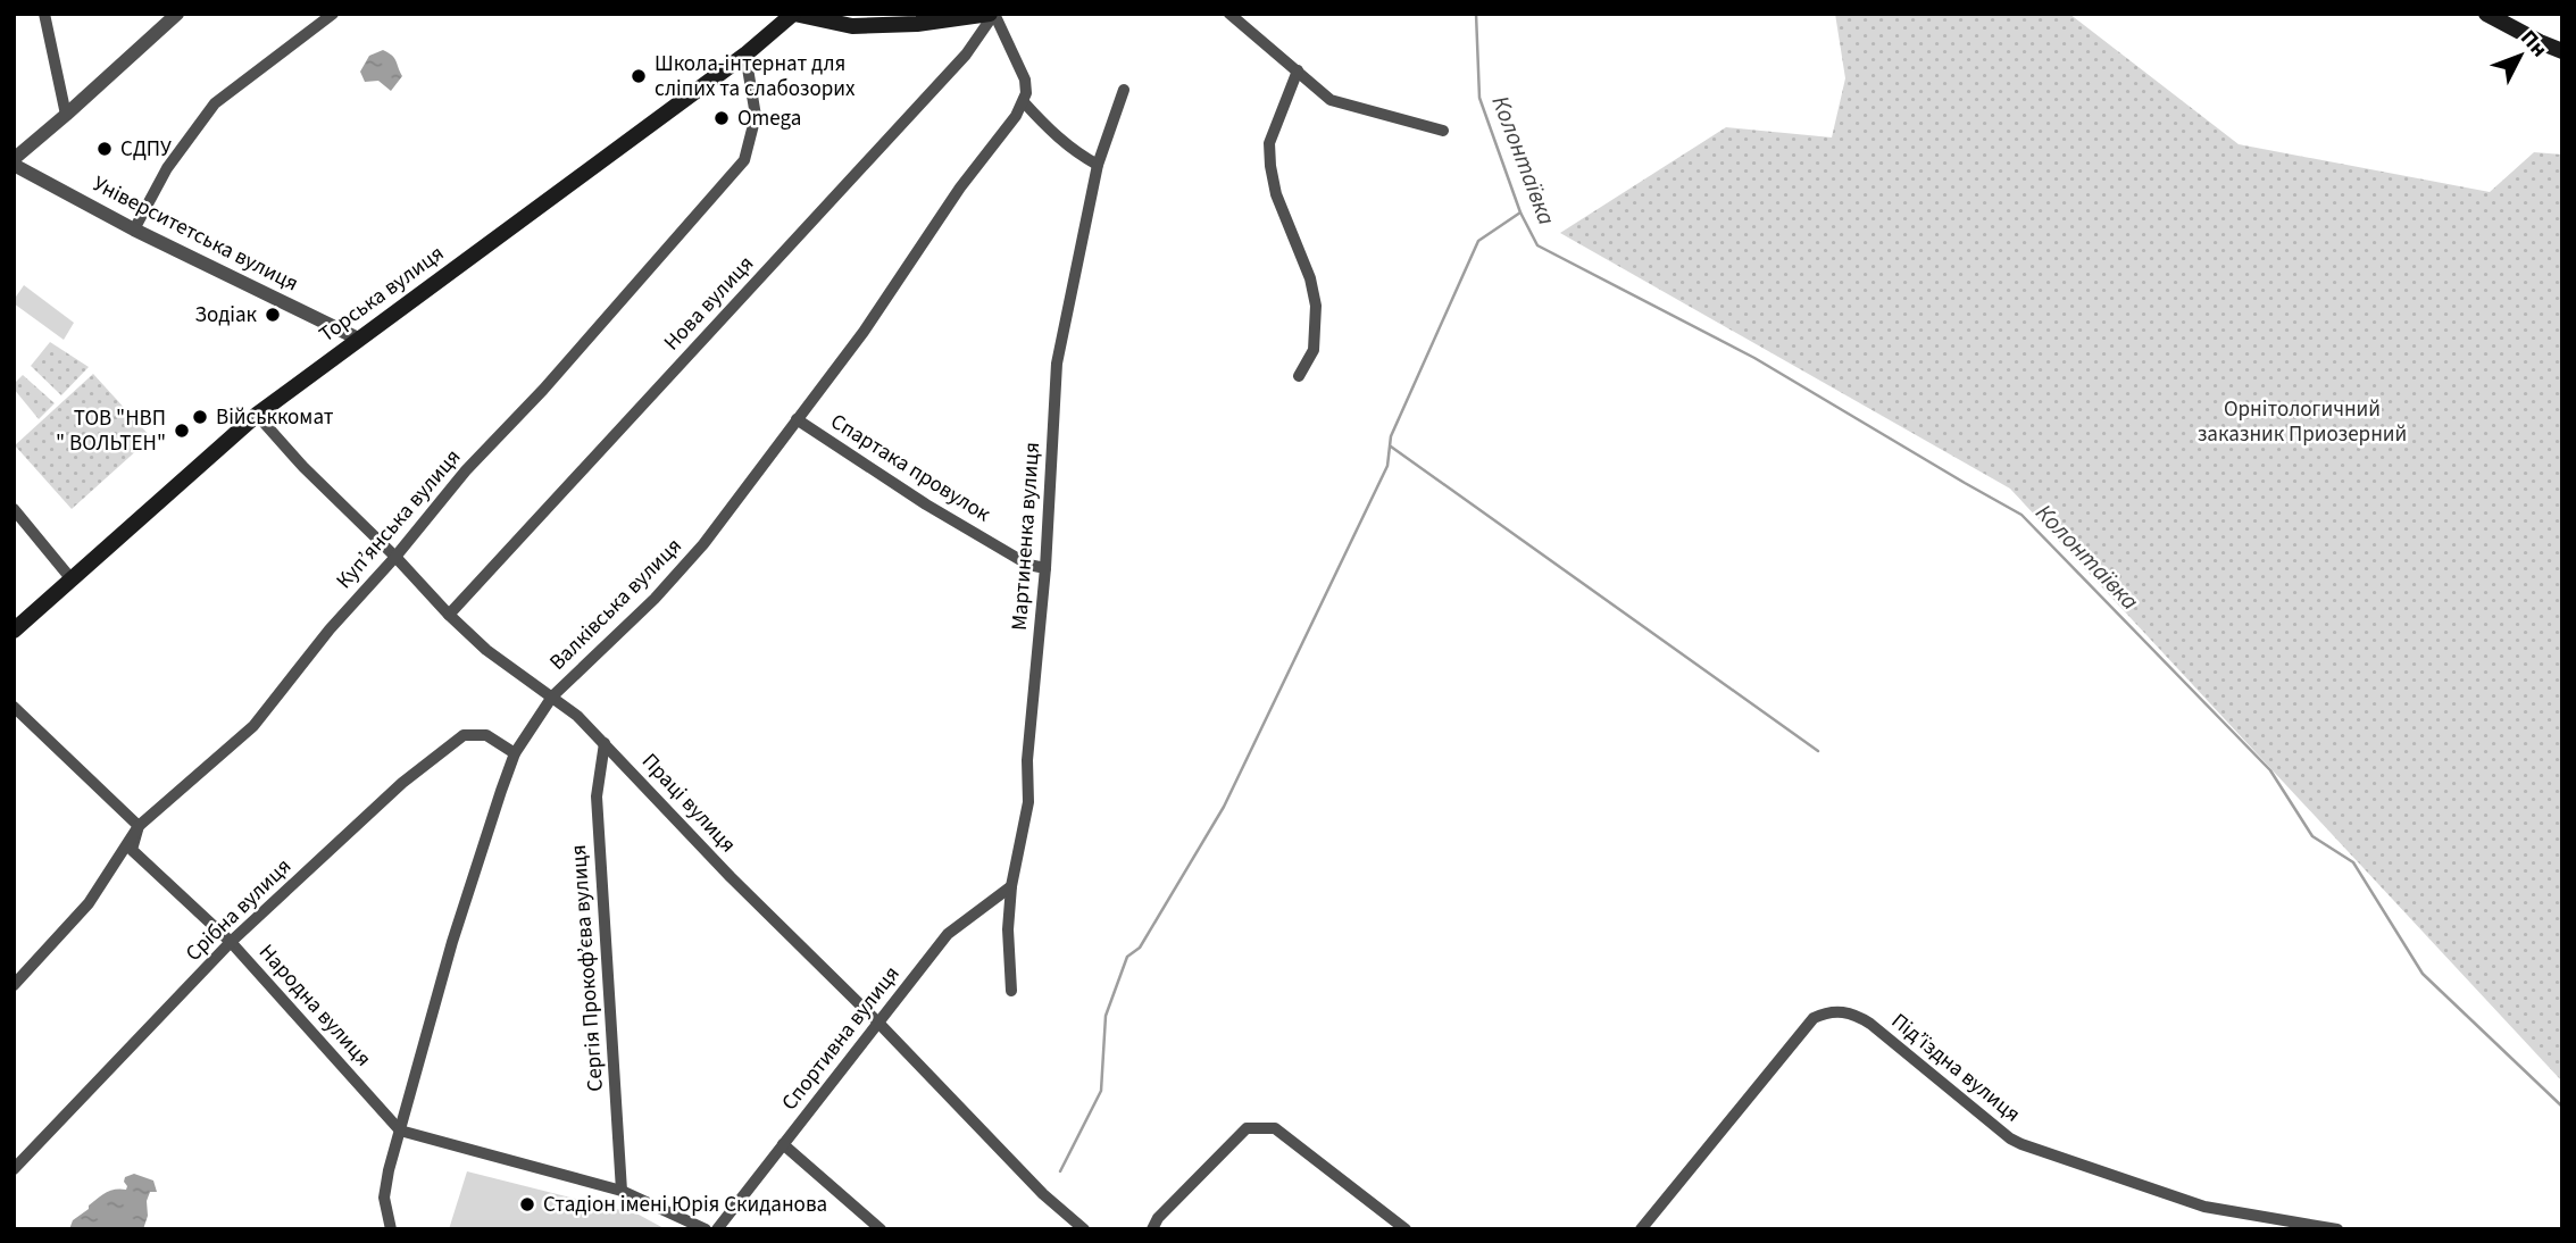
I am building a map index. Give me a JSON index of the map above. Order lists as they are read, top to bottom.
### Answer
{
  "streets": {
    "main road": ["Торська вулиця"],
    "street": [
      "Університетська вулиця",
      "Нова вулиця",
      "Спартака провулок",
      "Куп’янська вулиця",
      "Мартиненка вулиця",
      "Валківська вулиця",
      "Праці вулиця",
      "Срібна вулиця",
      "Сергія Прокоф’єва вулиця",
      "Народна вулиця",
      "Спортивна вулиця",
      "Під’їздна вулиця"
    ]
  },
  "crossings": [
    ["Університетська вулиця", "Торська вулиця"],
    ["Торська вулиця", "Куп’янська вулиця"],
    ["Торська вулиця", "Праці вулиця"],
    ["Нова вулиця", "Праці вулиця"],
    ["Спартака провулок", "Мартиненка вулиця"],
    ["Спартака провулок", "Валківська вулиця"],
    ["Куп’янська вулиця", "Праці вулиця"],
    ["Куп’янська вулиця", "Народна вулиця"],
    ["Мартиненка вулиця", "Спортивна вулиця"],
    ["Валківська вулиця", "Праці вулиця"],
    ["Валківська вулиця", "Срібна вулиця"],
    ["Валківська вулиця", "Народна вулиця"],
    ["Праці вулиця", "Сергія Прокоф’єва вулиця"],
    ["Праці вулиця", "Спортивна вулиця"],
    ["Срібна вулиця", "Народна вулиця"]
  ],
  "water": ["Колонтаївка"],
  "parks": ["Орнiтологичний заказник Приозерний"],
  "places": [
    "Школа-інтернат для сліпих та слабозорих",
    "Omega",
    "СДПУ",
    "Зодіак",
    "Військкомат",
    "ТОВ \"НВП \" ВОЛЬТЕН\"",
    "Стадiон імені Юрія Скиданова"
  ],
  "north": "top right"
}
